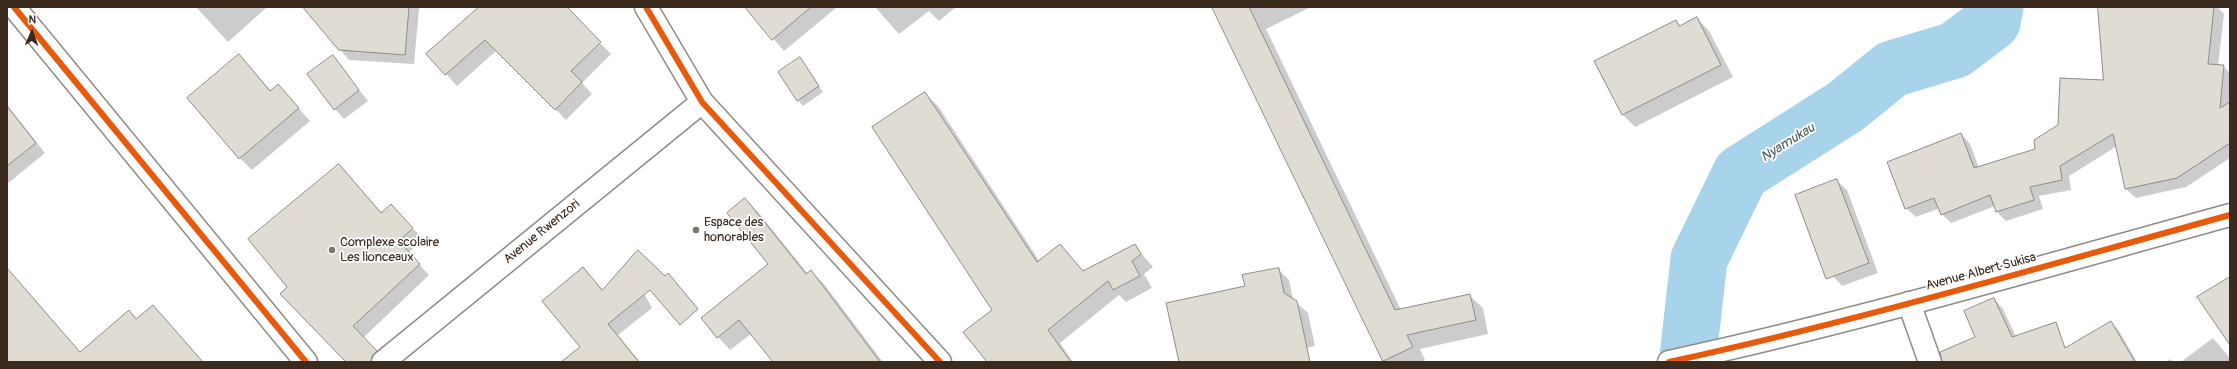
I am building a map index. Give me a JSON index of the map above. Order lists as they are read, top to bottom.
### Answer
{
  "streets": {
    "street": ["Avenue Rwenzori", "Avenue Albert Sukisa"]
  },
  "water": ["Nyamukau"],
  "places": ["Espace des honorables", "Complexe scolaire Les lionceaux"],
  "north": "top"
}
